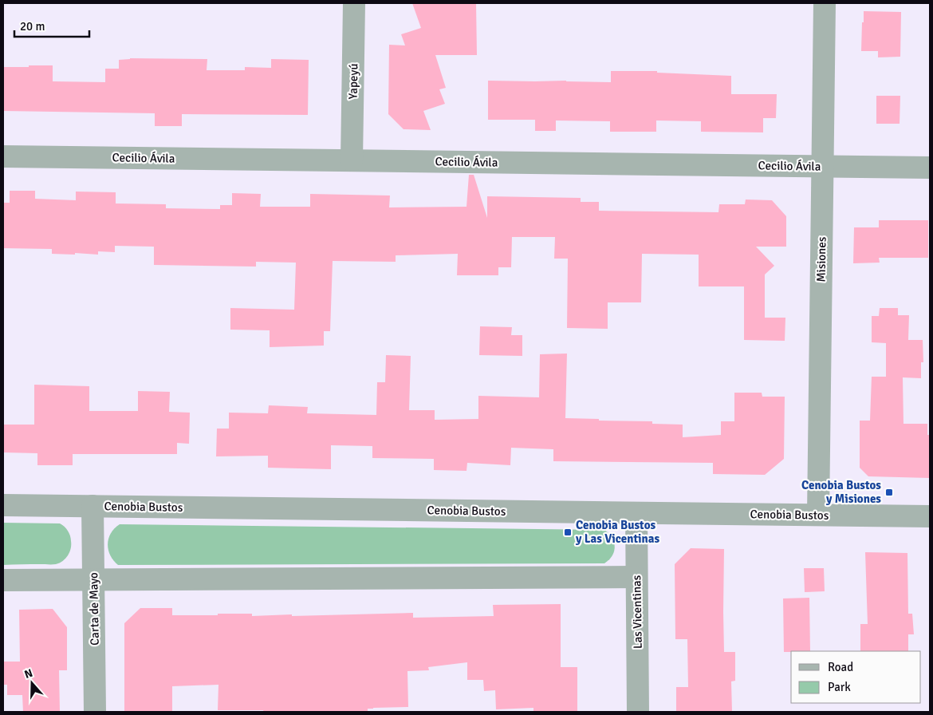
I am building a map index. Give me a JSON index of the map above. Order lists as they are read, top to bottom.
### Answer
{
  "streets": {
    "street": [
      "Yapeyú",
      "Cecilio Ávila",
      "Misiones",
      "Cenobia Bustos",
      "Carta de Mayo",
      "Las Vicentinas"
    ]
  },
  "crossings": [
    ["Yapeyú", "Cecilio Ávila"],
    ["Cecilio Ávila", "Misiones"],
    ["Misiones", "Cenobia Bustos"],
    ["Cenobia Bustos", "Carta de Mayo"],
    ["Cenobia Bustos", "Las Vicentinas"]
  ],
  "places": {
    "transit": ["Cenobia Bustos y Misiones", "Cenobia Bustos y Las Vicentinas"]
  },
  "legend": ["Road", "Park"],
  "scale_bar": "20 m",
  "north": "top"
}
